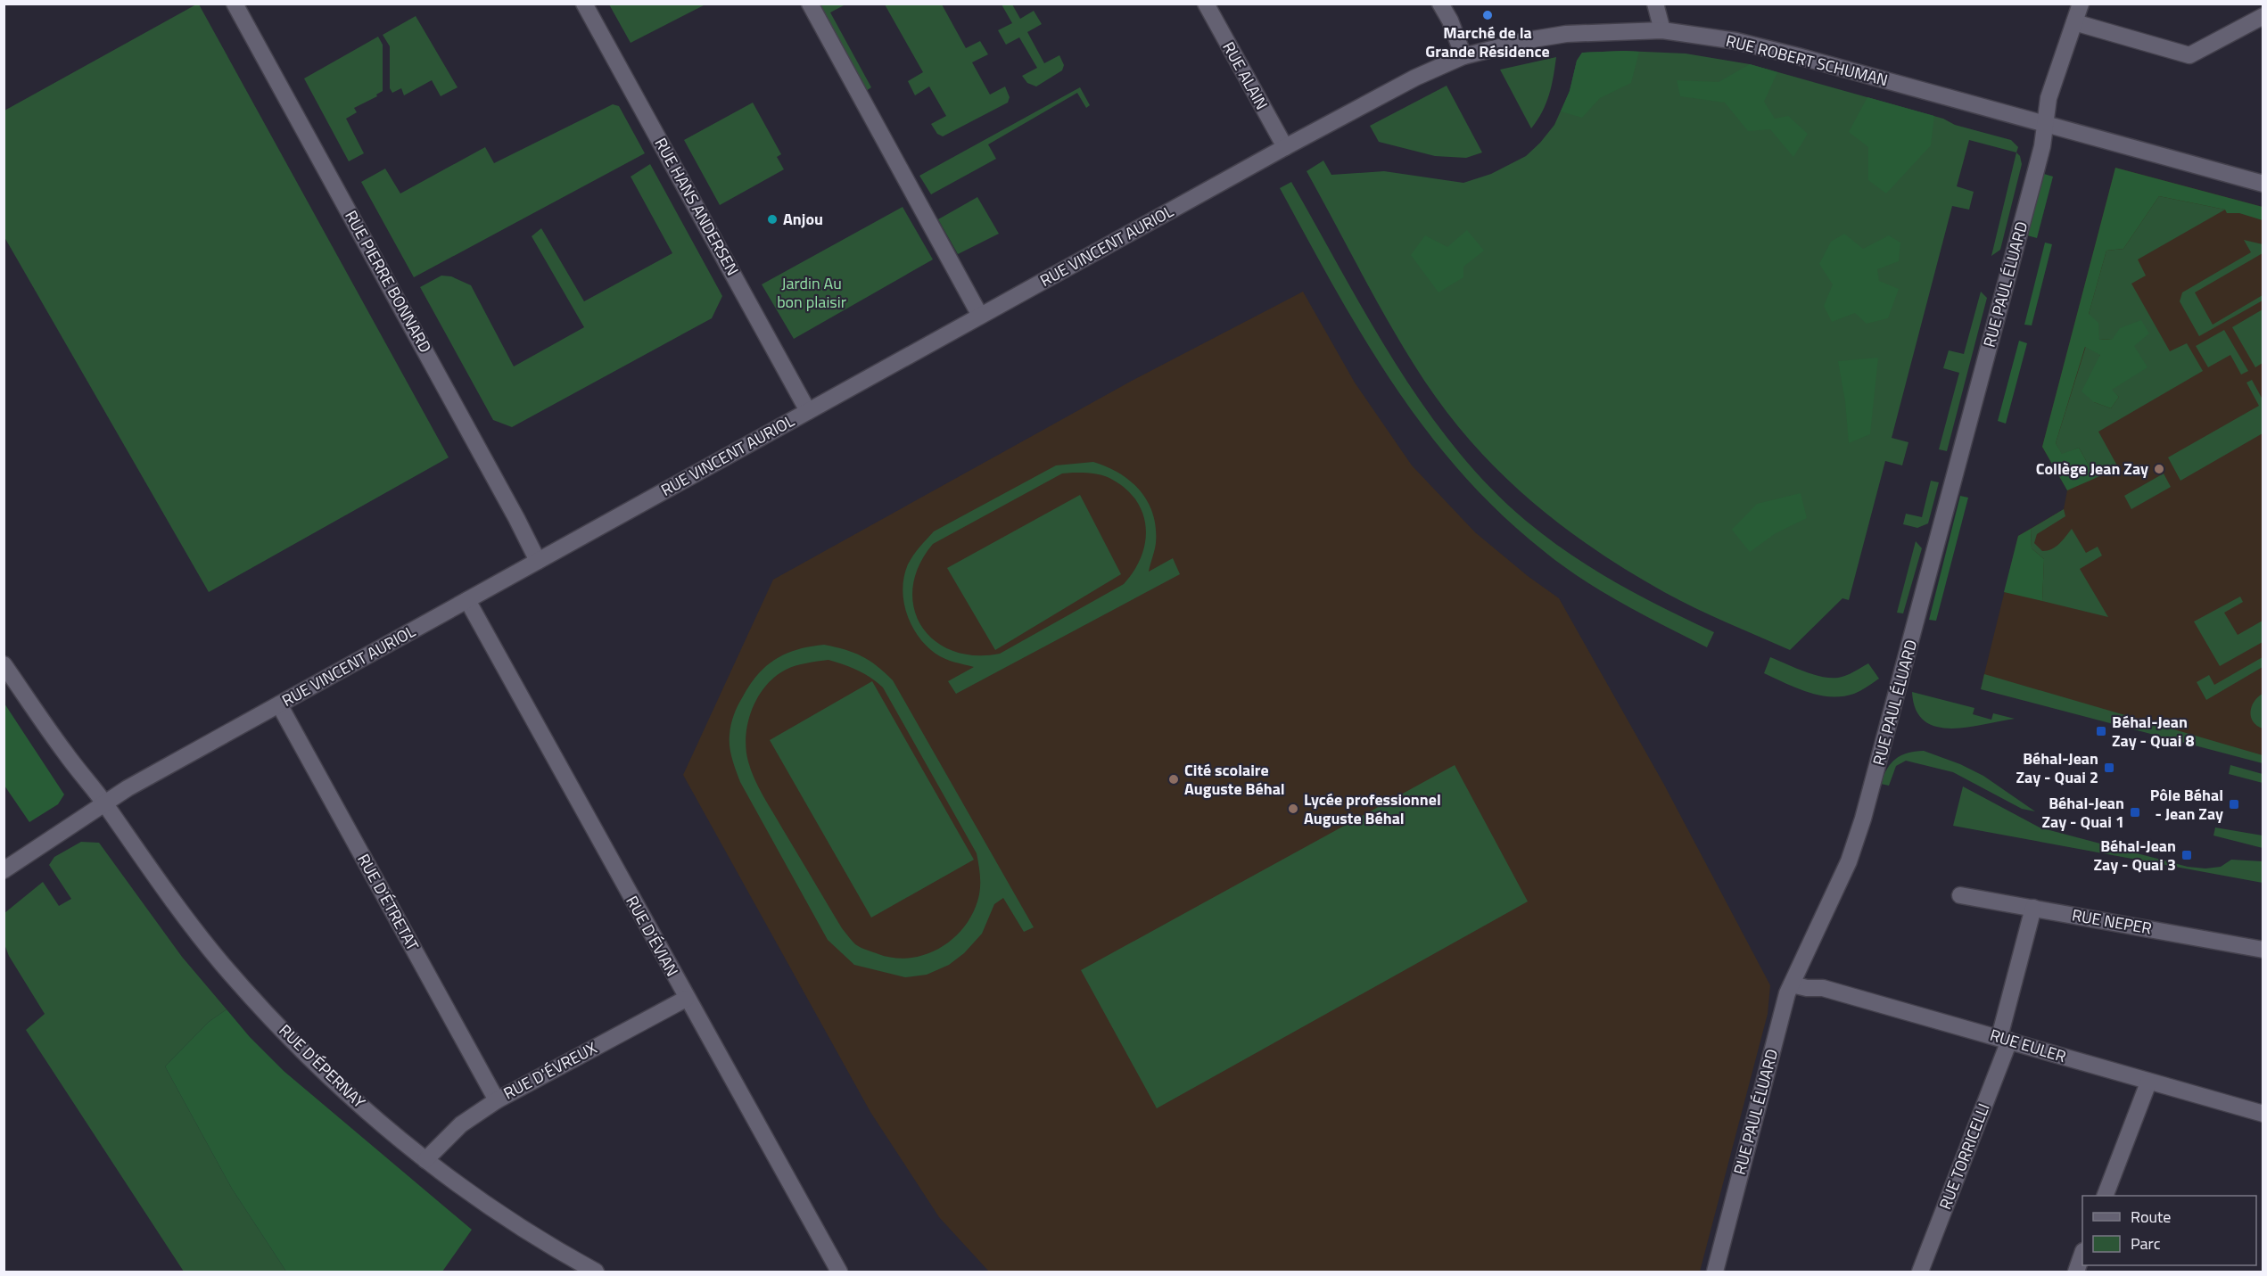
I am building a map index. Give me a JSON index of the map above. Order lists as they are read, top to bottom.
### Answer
{
  "streets": {
    "street": [
      "RUE ROBERT SCHUMAN",
      "RUE ALAIN",
      "RUE HANS ANDERSEN",
      "RUE VINCENT AURIOL",
      "RUE PIERRE BONNARD",
      "RUE PAUL ÉLUARD",
      "RUE D'ÉTRETAT",
      "RUE NEPER",
      "RUE D'ÉVIAN",
      "RUE EULER",
      "RUE D'ÉPERNAY",
      "RUE D'ÉVREUX",
      "RUE TORRICELLI"
    ]
  },
  "crossings": [
    ["RUE ROBERT SCHUMAN", "RUE VINCENT AURIOL"],
    ["RUE ROBERT SCHUMAN", "RUE PAUL ÉLUARD"],
    ["RUE ALAIN", "RUE VINCENT AURIOL"],
    ["RUE HANS ANDERSEN", "RUE VINCENT AURIOL"],
    ["RUE VINCENT AURIOL", "RUE PIERRE BONNARD"],
    ["RUE VINCENT AURIOL", "RUE D'ÉTRETAT"],
    ["RUE VINCENT AURIOL", "RUE D'ÉVIAN"],
    ["RUE VINCENT AURIOL", "RUE D'ÉPERNAY"],
    ["RUE PAUL ÉLUARD", "RUE EULER"],
    ["RUE D'ÉTRETAT", "RUE D'ÉVREUX"],
    ["RUE NEPER", "RUE TORRICELLI"],
    ["RUE D'ÉVIAN", "RUE D'ÉVREUX"],
    ["RUE EULER", "RUE TORRICELLI"],
    ["RUE D'ÉPERNAY", "RUE D'ÉVREUX"]
  ],
  "parks": ["Jardin Au bon plaisir"],
  "places": {
    "other": [
      "Marché de la Grande Résidence",
      "Anjou",
      "Collège Jean Zay",
      "Cité scolaire Auguste Béhal",
      "Lycée professionnel Auguste Béhal"
    ],
    "transit": [
      "Béhal-Jean Zay - Quai 8",
      "Béhal-Jean Zay - Quai 2",
      "Pôle Béhal - Jean Zay",
      "Béhal-Jean Zay - Quai 1",
      "Béhal-Jean Zay - Quai 3"
    ]
  },
  "legend": ["Route", "Parc"]
}
